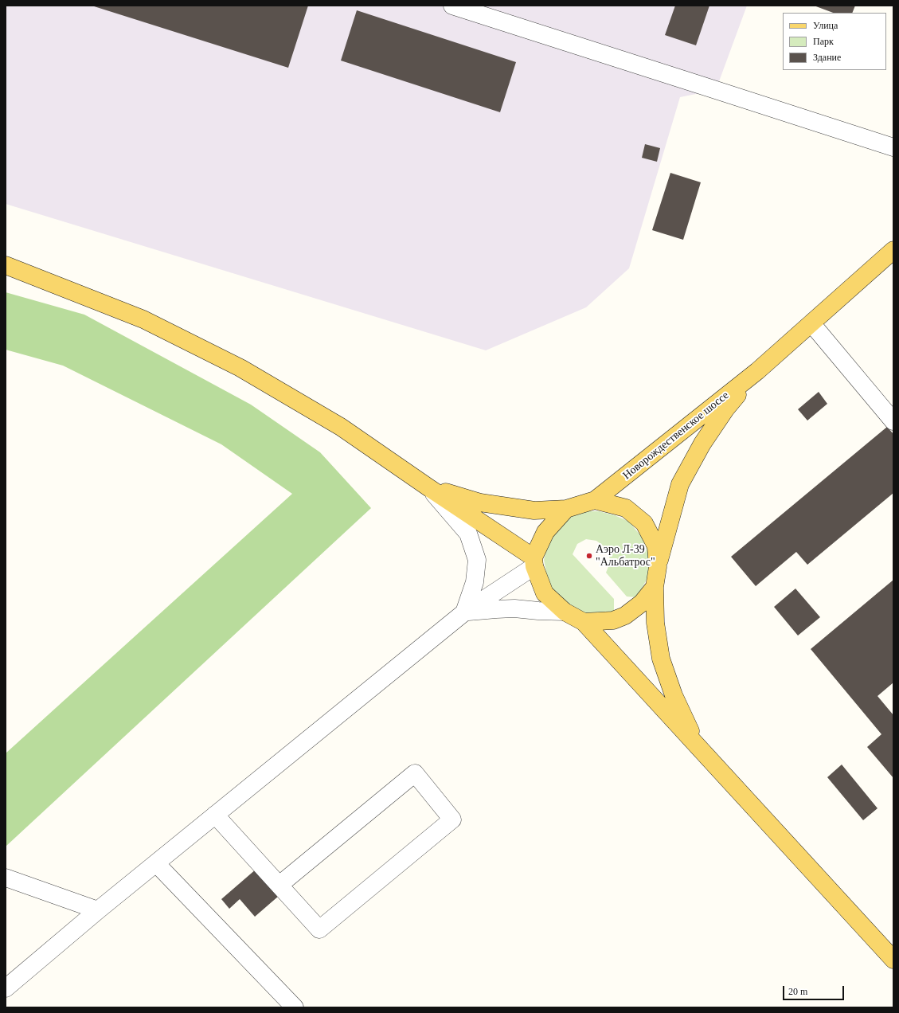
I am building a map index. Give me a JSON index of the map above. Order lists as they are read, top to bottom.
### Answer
{
  "streets": {
    "main road": ["Новорождественское шоссе"]
  },
  "places": ["Аэро Л-39 \"Альбатрос\""],
  "legend": ["Улица", "Парк", "Здание"],
  "scale_bar": "20 m"
}
